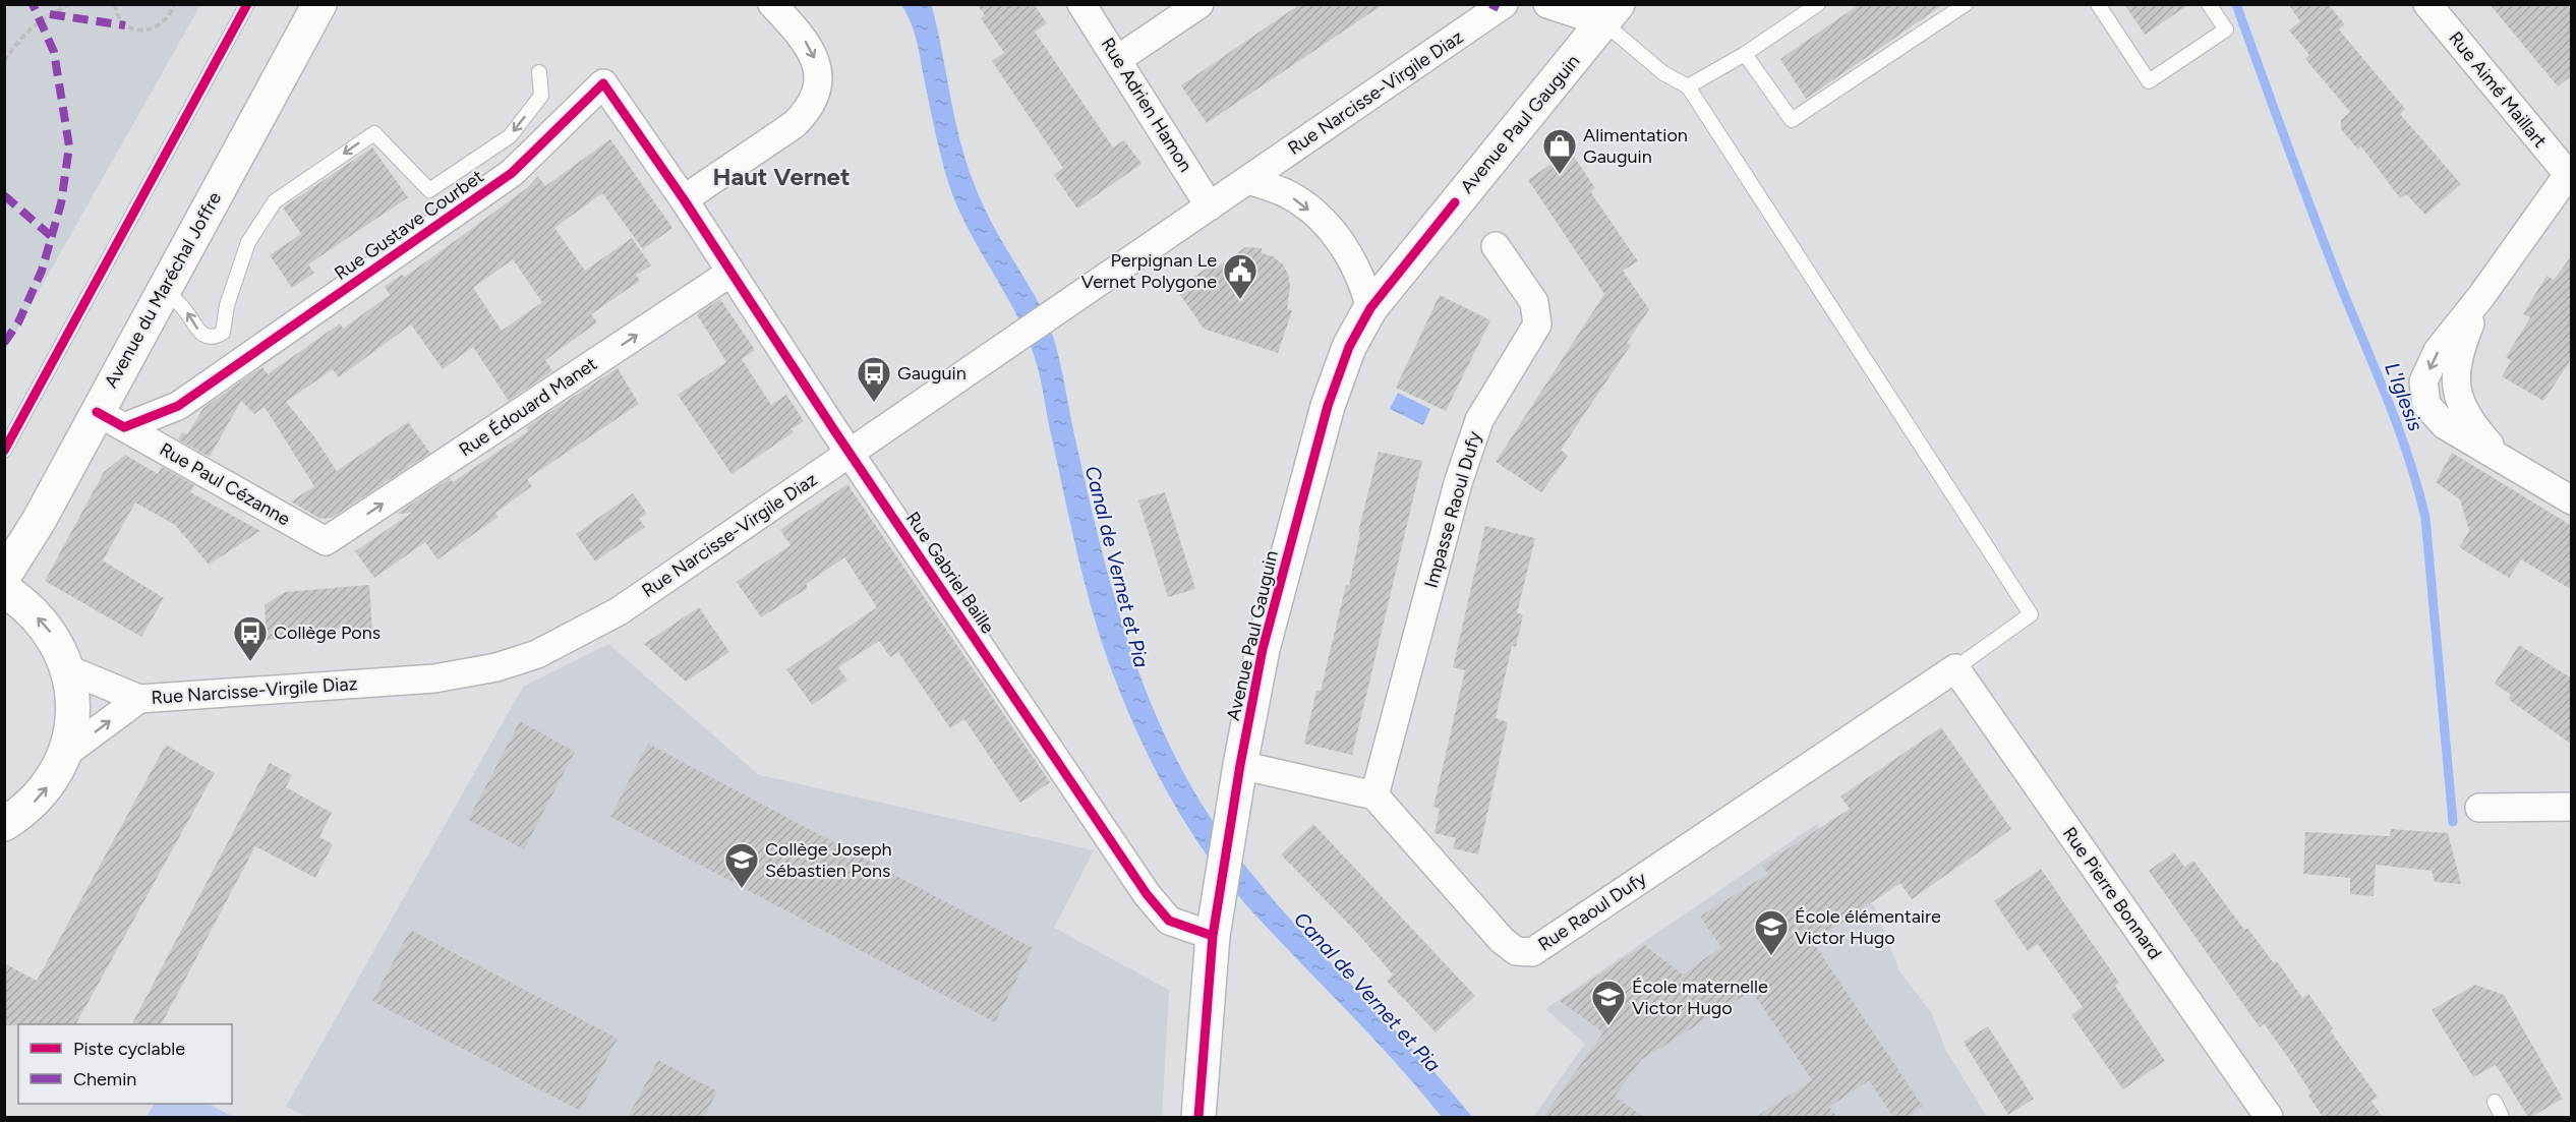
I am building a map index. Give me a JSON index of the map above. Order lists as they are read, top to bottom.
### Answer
{
  "streets": {
    "street": [
      "Rue Aimé Maillart",
      "Rue Narcisse-Virgile Diaz",
      "Rue Adrien Hamon",
      "Avenue Paul Gauguin",
      "Rue Gustave Courbet",
      "Avenue du Maréchal Joffre",
      "Rue Édouard Manet",
      "Rue Paul Cézanne",
      "Impasse Raoul Dufy",
      "Rue Gabriel Baille",
      "Rue Pierre Bonnard",
      "Rue Raoul Dufy"
    ]
  },
  "crossings": [
    ["Rue Narcisse-Virgile Diaz", "Rue Adrien Hamon"],
    ["Rue Narcisse-Virgile Diaz", "Rue Gabriel Baille"],
    ["Avenue Paul Gauguin", "Rue Gabriel Baille"],
    ["Rue Gustave Courbet", "Avenue du Maréchal Joffre"],
    ["Rue Gustave Courbet", "Rue Paul Cézanne"],
    ["Rue Gustave Courbet", "Rue Gabriel Baille"],
    ["Avenue du Maréchal Joffre", "Rue Paul Cézanne"],
    ["Rue Édouard Manet", "Rue Paul Cézanne"],
    ["Rue Édouard Manet", "Rue Gabriel Baille"],
    ["Impasse Raoul Dufy", "Rue Raoul Dufy"],
    ["Rue Pierre Bonnard", "Rue Raoul Dufy"]
  ],
  "one_way": ["Rue Édouard Manet"],
  "districts": ["Haut Vernet"],
  "water": ["L'Iglesis", "Canal de Vernet et Pia"],
  "places": {
    "shop": ["Alimentation Gauguin"],
    "public building": ["Perpignan Le Vernet Polygone"],
    "bus stop": ["Gauguin", "Collège Pons"],
    "school or university": ["Collège Joseph Sébastien Pons", "École élémentaire Victor Hugo", "École maternelle Victor Hugo"]
  },
  "legend": ["Piste cyclable", "Chemin"]
}
